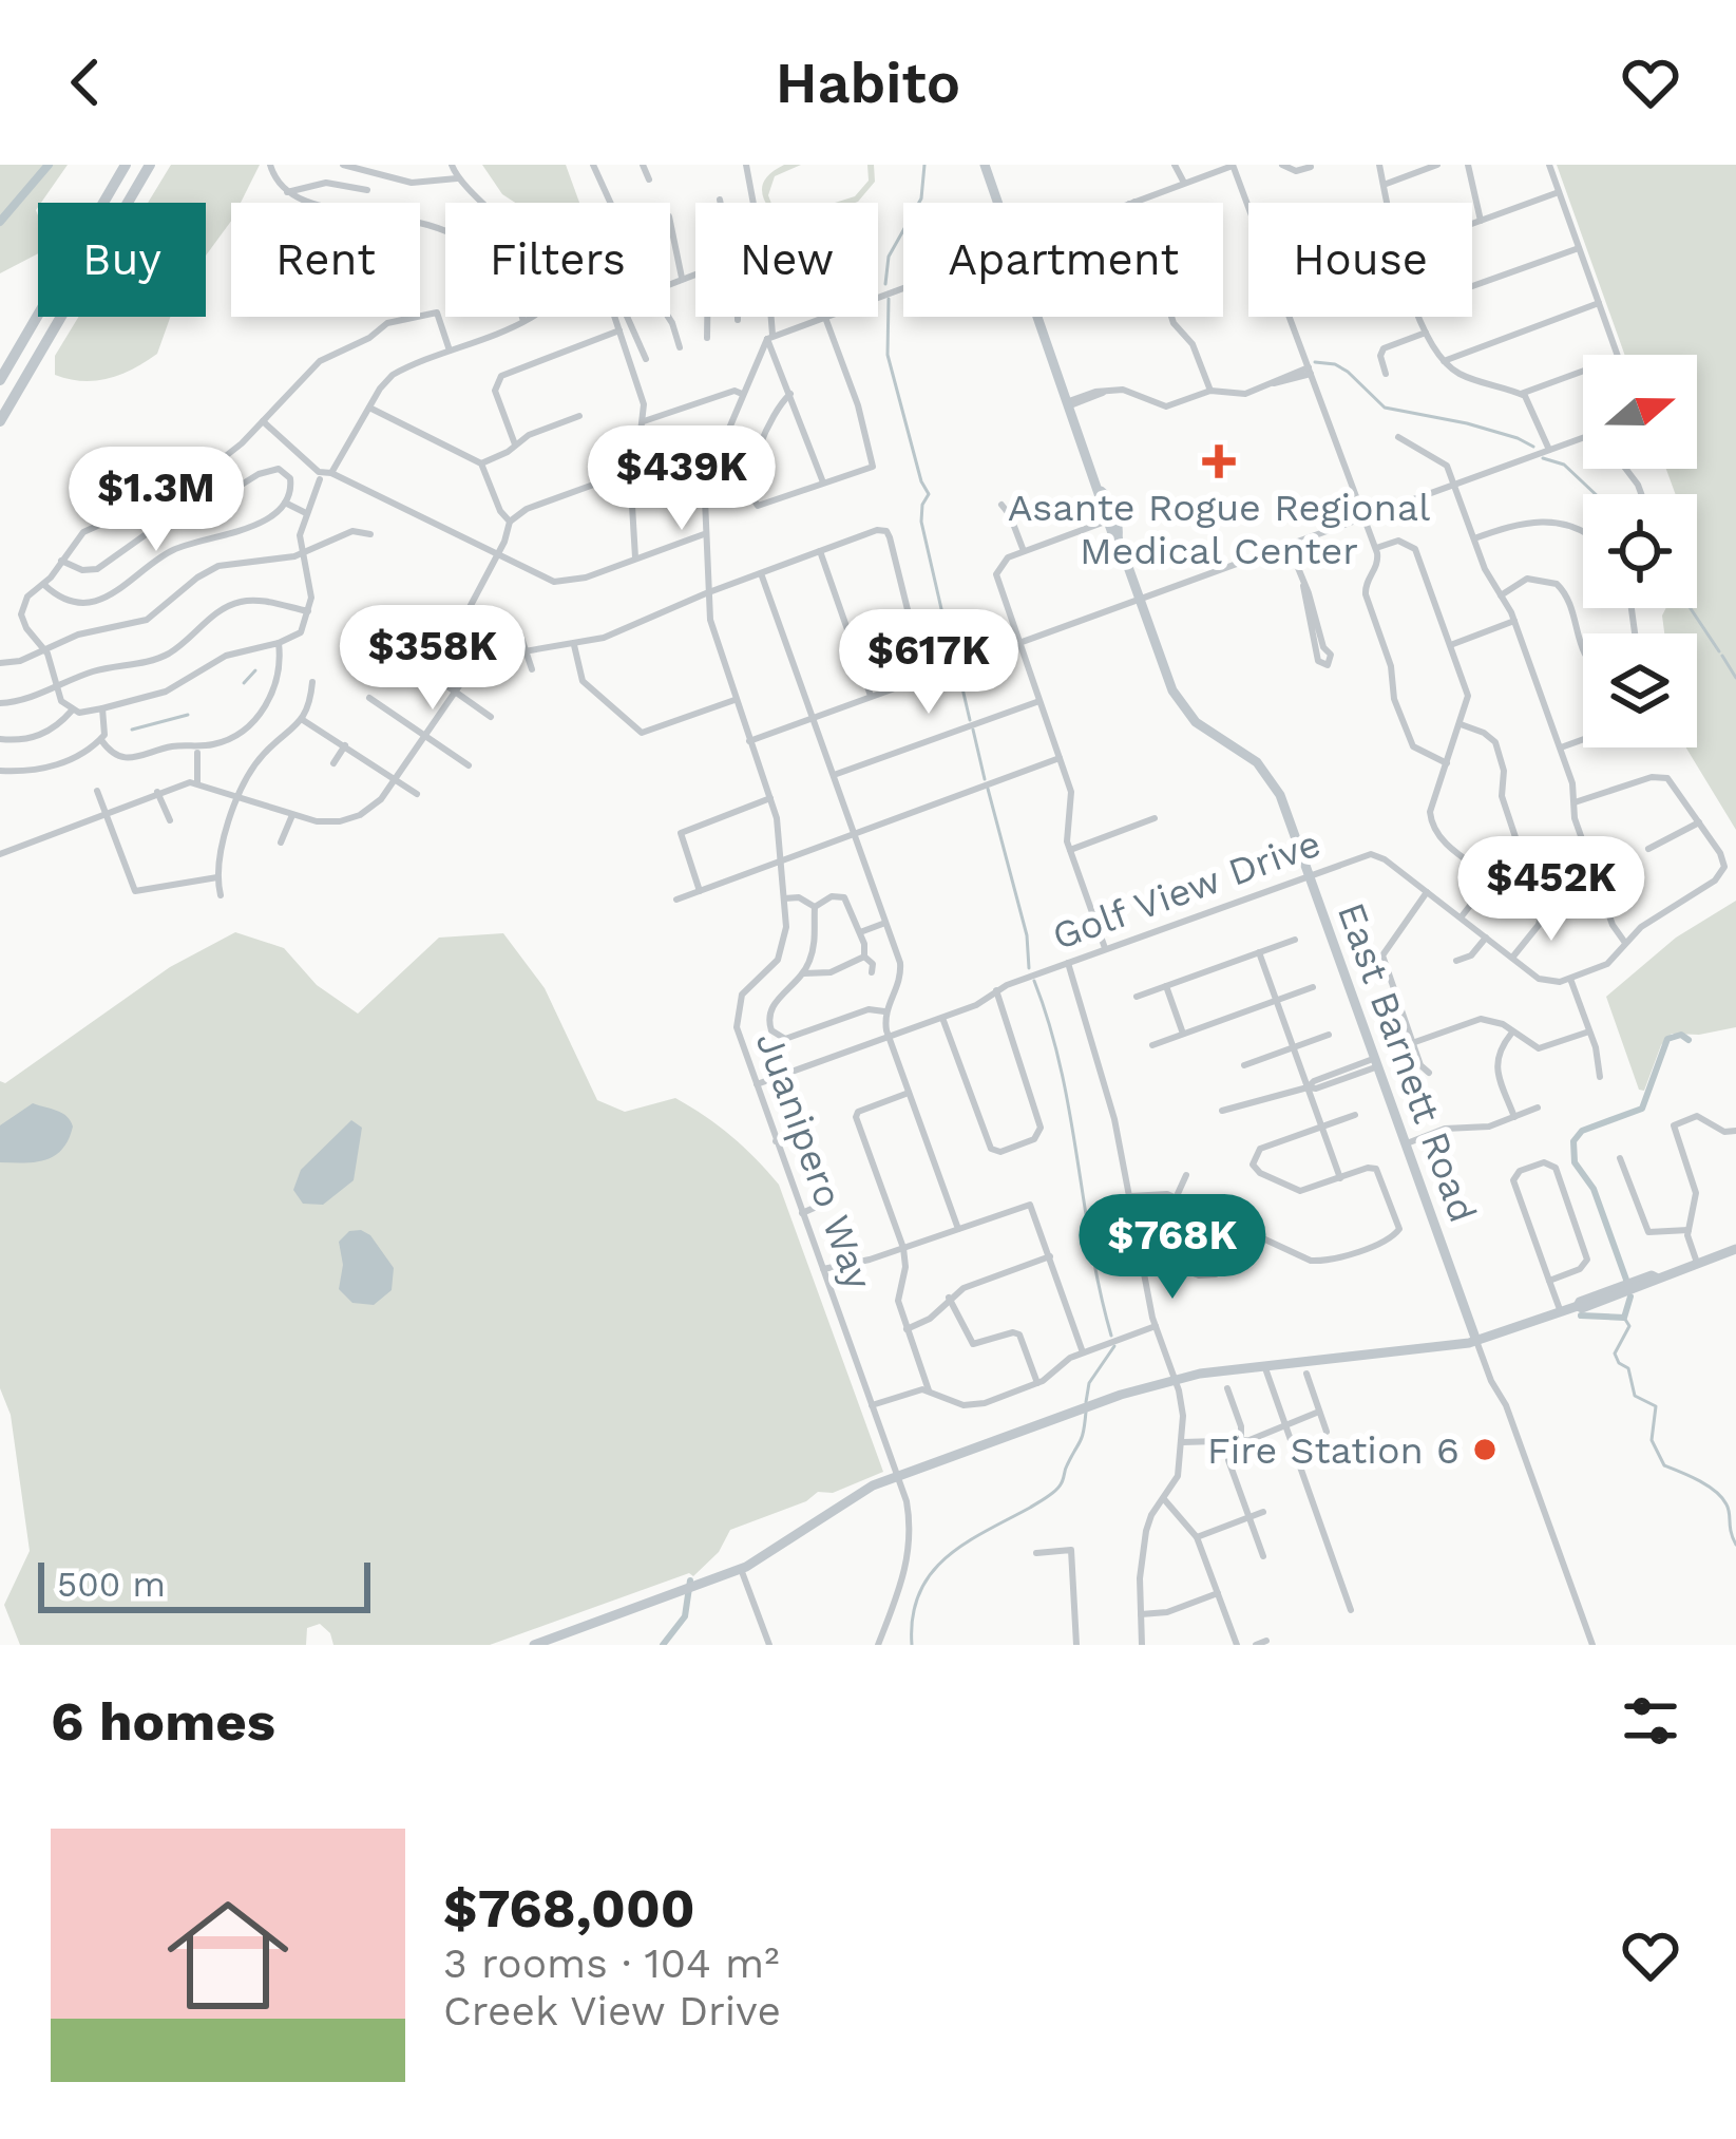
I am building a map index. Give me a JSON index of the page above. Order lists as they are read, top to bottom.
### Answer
{
  "streets": {
    "main road": ["East Barnett Road"],
    "street": ["Golf View Drive", "Juanipero Way"]
  },
  "crossings": [
    ["Golf View Drive", "East Barnett Road"],
    ["Golf View Drive", "Juanipero Way"]
  ],
  "places": {
    "health": ["Asante Rogue Regional Medical Center"],
    "other": ["Fire Station 6"]
  },
  "scale_bar": "500 m",
  "north": "right",
  "page": {
    "header": "Habito",
    "chip": [
      "Buy",
      "Rent",
      "Filters",
      "New",
      "Apartment",
      "House"
    ],
    "price": [
      "$439K",
      "$1.3M",
      "$358K",
      "$617K",
      "$452K",
      "$768K"
    ],
    "scale": "500 m",
    "heading": "6 homes",
    "list": [
      {
        "name": "$768,000",
        "note": "3 rooms · 104 m² · Creek View Drive"
      }
    ]
  }
}
